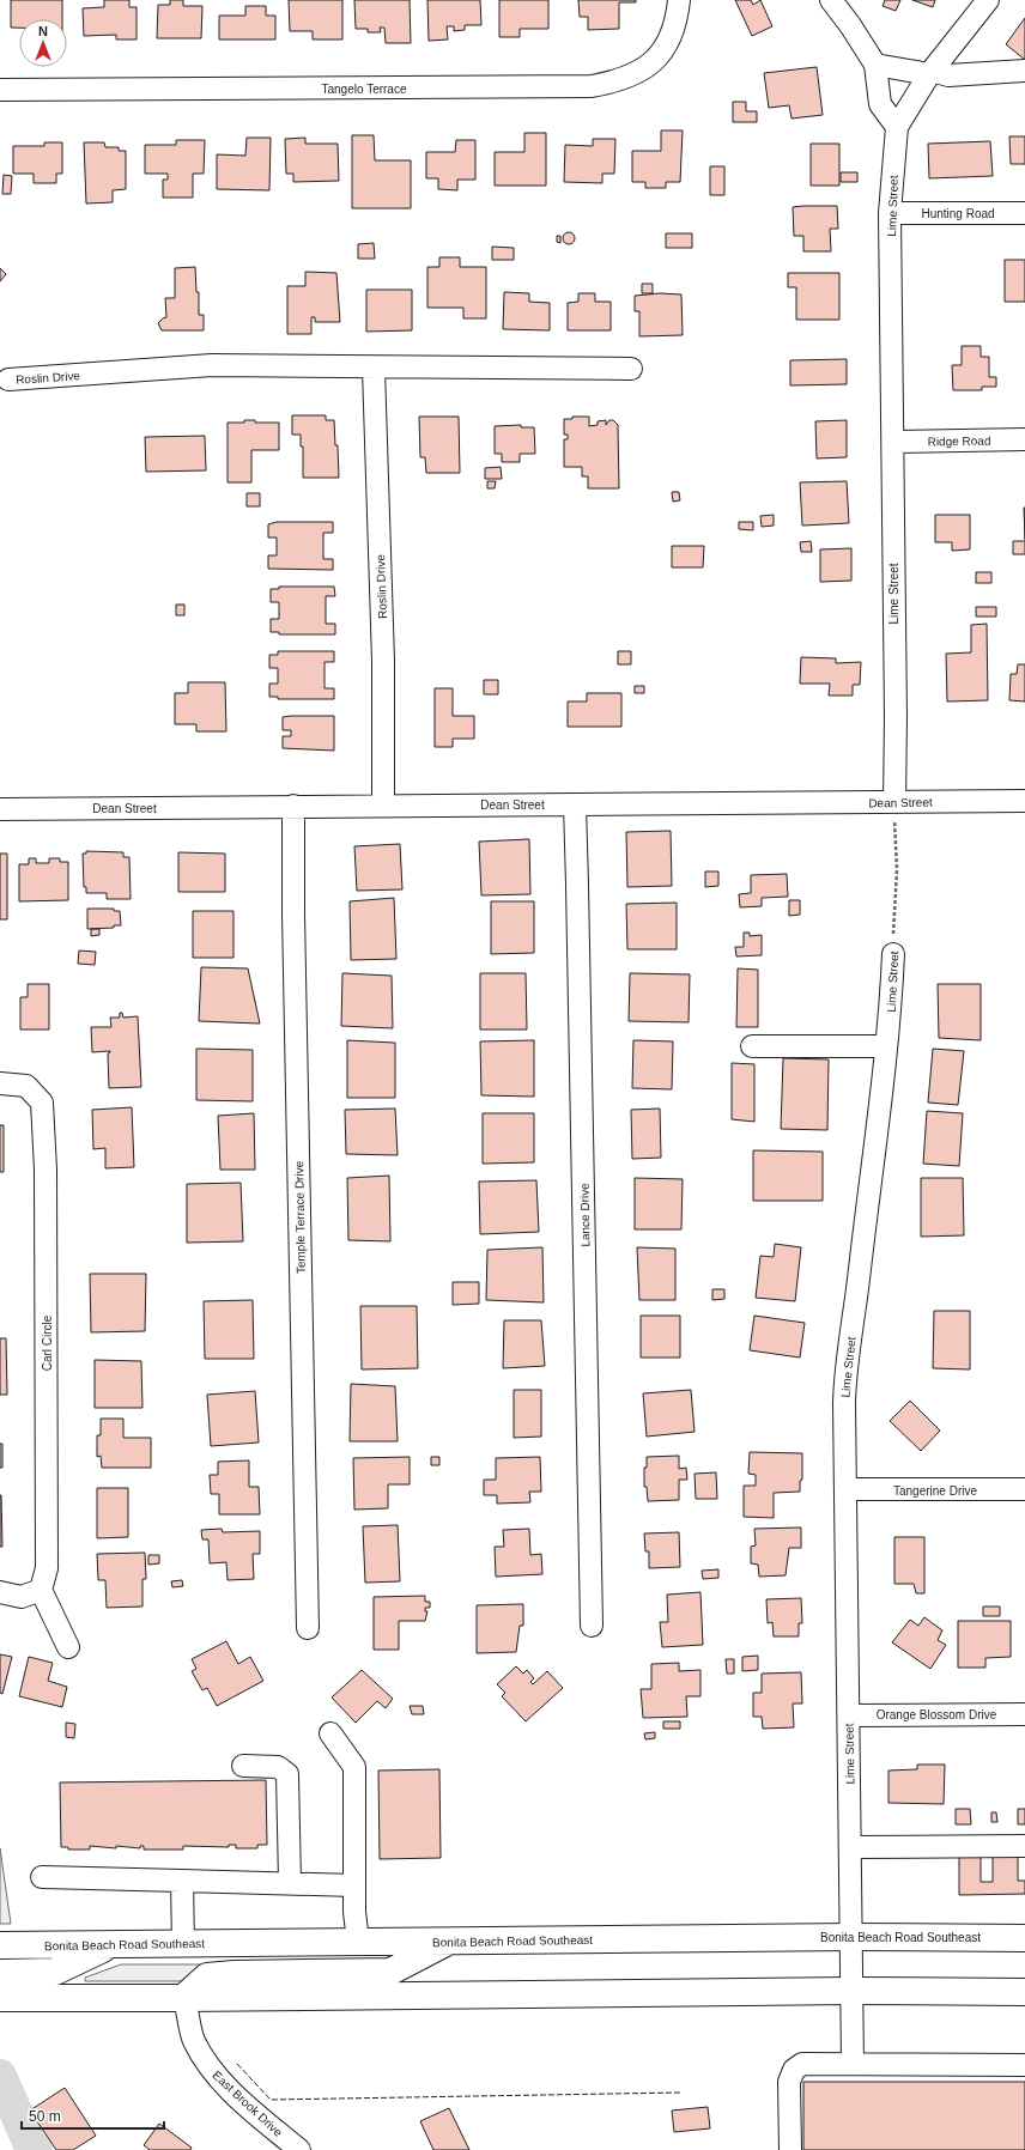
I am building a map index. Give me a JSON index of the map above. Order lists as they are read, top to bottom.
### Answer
{
  "streets": {
    "main road": ["Bonita Beach Road Southeast"],
    "street": [
      "Tangelo Terrace",
      "Lime Street",
      "Hunting Road",
      "Roslin Drive",
      "Ridge Road",
      "Dean Street",
      "Lance Drive",
      "Temple Terrace Drive",
      "Carl Circle",
      "Tangerine Drive",
      "Orange Blossom Drive",
      "East Brook Drive"
    ]
  },
  "crossings": [
    ["Lime Street", "Hunting Road"],
    ["Lime Street", "Ridge Road"],
    ["Lime Street", "Dean Street"],
    ["Lime Street", "Tangerine Drive"],
    ["Lime Street", "Orange Blossom Drive"],
    ["Lime Street", "Bonita Beach Road Southeast"],
    ["Roslin Drive", "Dean Street"],
    ["Dean Street", "Lance Drive"],
    ["Dean Street", "Temple Terrace Drive"]
  ],
  "scale_bar": "50 m",
  "north": "top"
}
